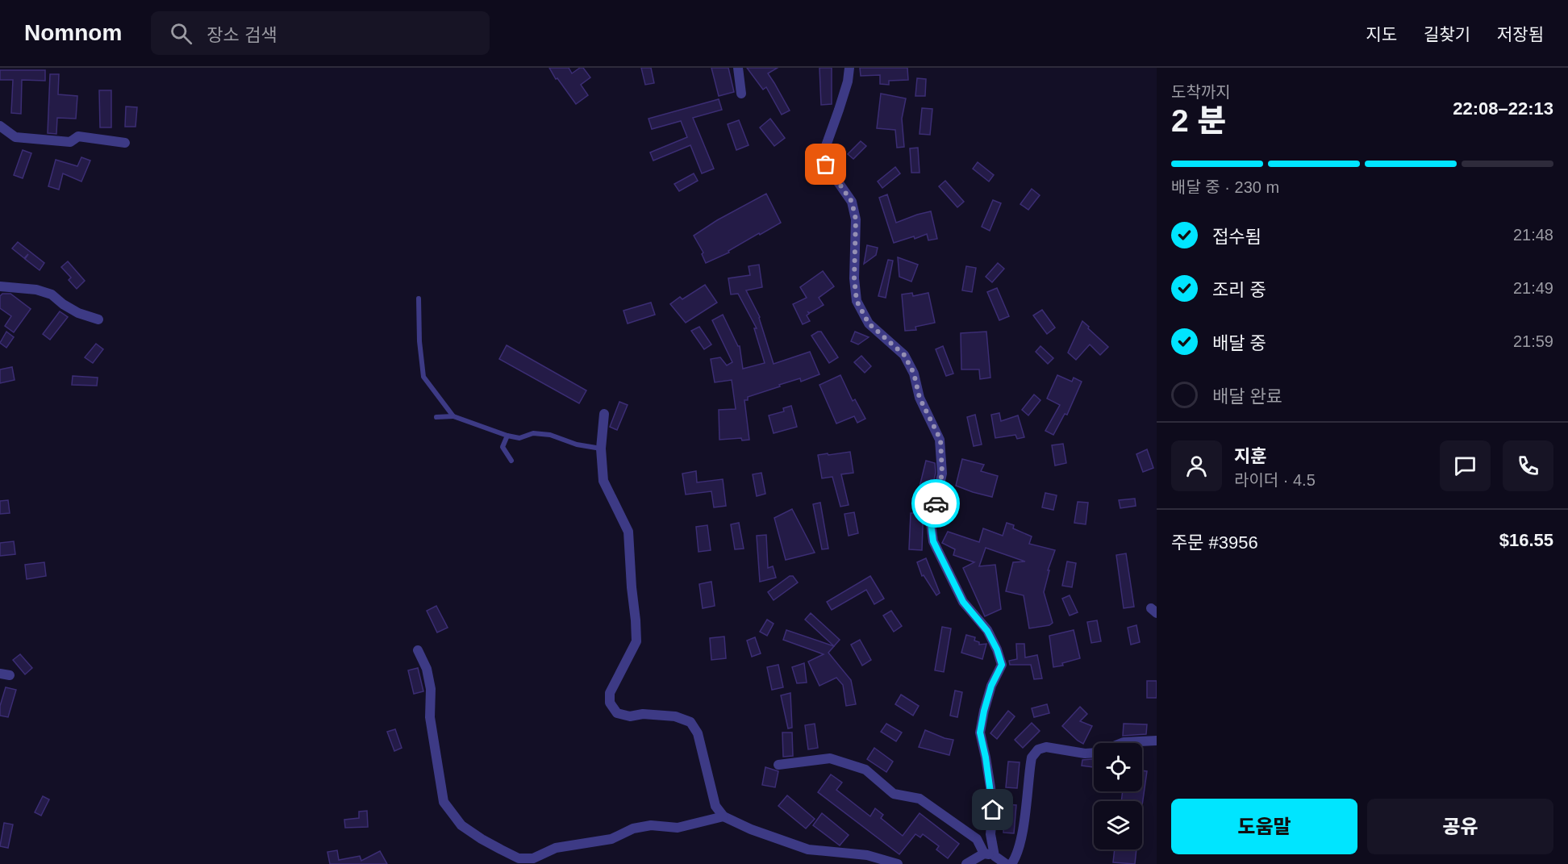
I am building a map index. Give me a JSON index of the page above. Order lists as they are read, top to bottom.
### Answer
{
  "page": {
    "header": "Nomnom",
    "search": "장소 검색",
    "nav": ["지도", "길찾기", "저장됨"],
    "heading": ["2 분", "도착까지", "22:08–22:13"],
    "panel": [
      "지훈",
      "라이더 · 4.5",
      "주문 #3956",
      "$16.55"
    ],
    "bar": "배달 중 · 230 m",
    "list": [
      ["접수됨", "21:48"],
      ["조리 중", "21:49"],
      ["배달 중", "21:59"],
      "배달 완료"
    ],
    "buttons": ["도움말", "공유"]
  }
}
